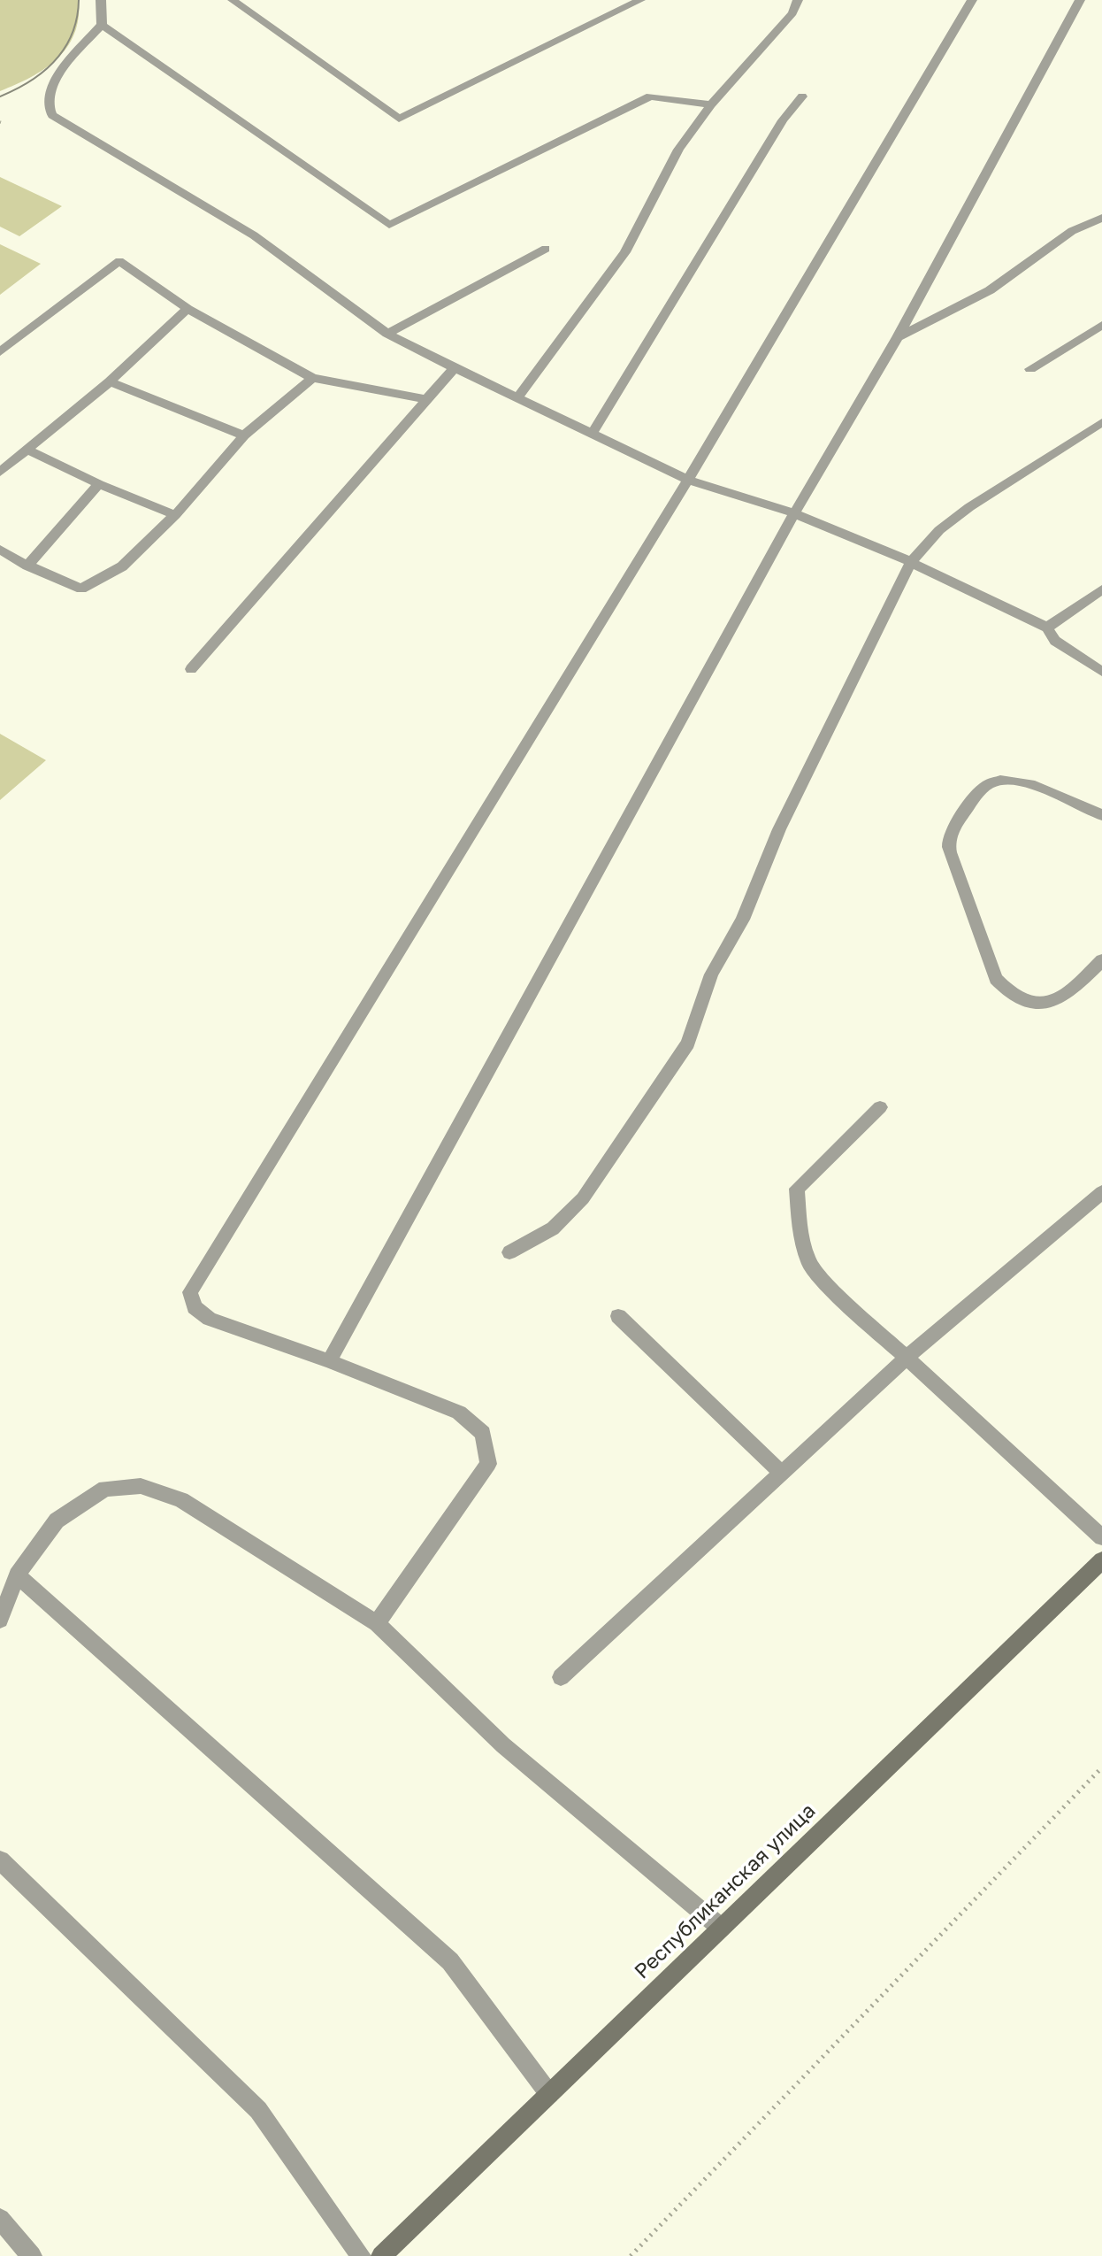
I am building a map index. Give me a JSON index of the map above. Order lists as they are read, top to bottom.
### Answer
{
  "streets": {
    "main road": ["Республиканская улица"]
  }
}
